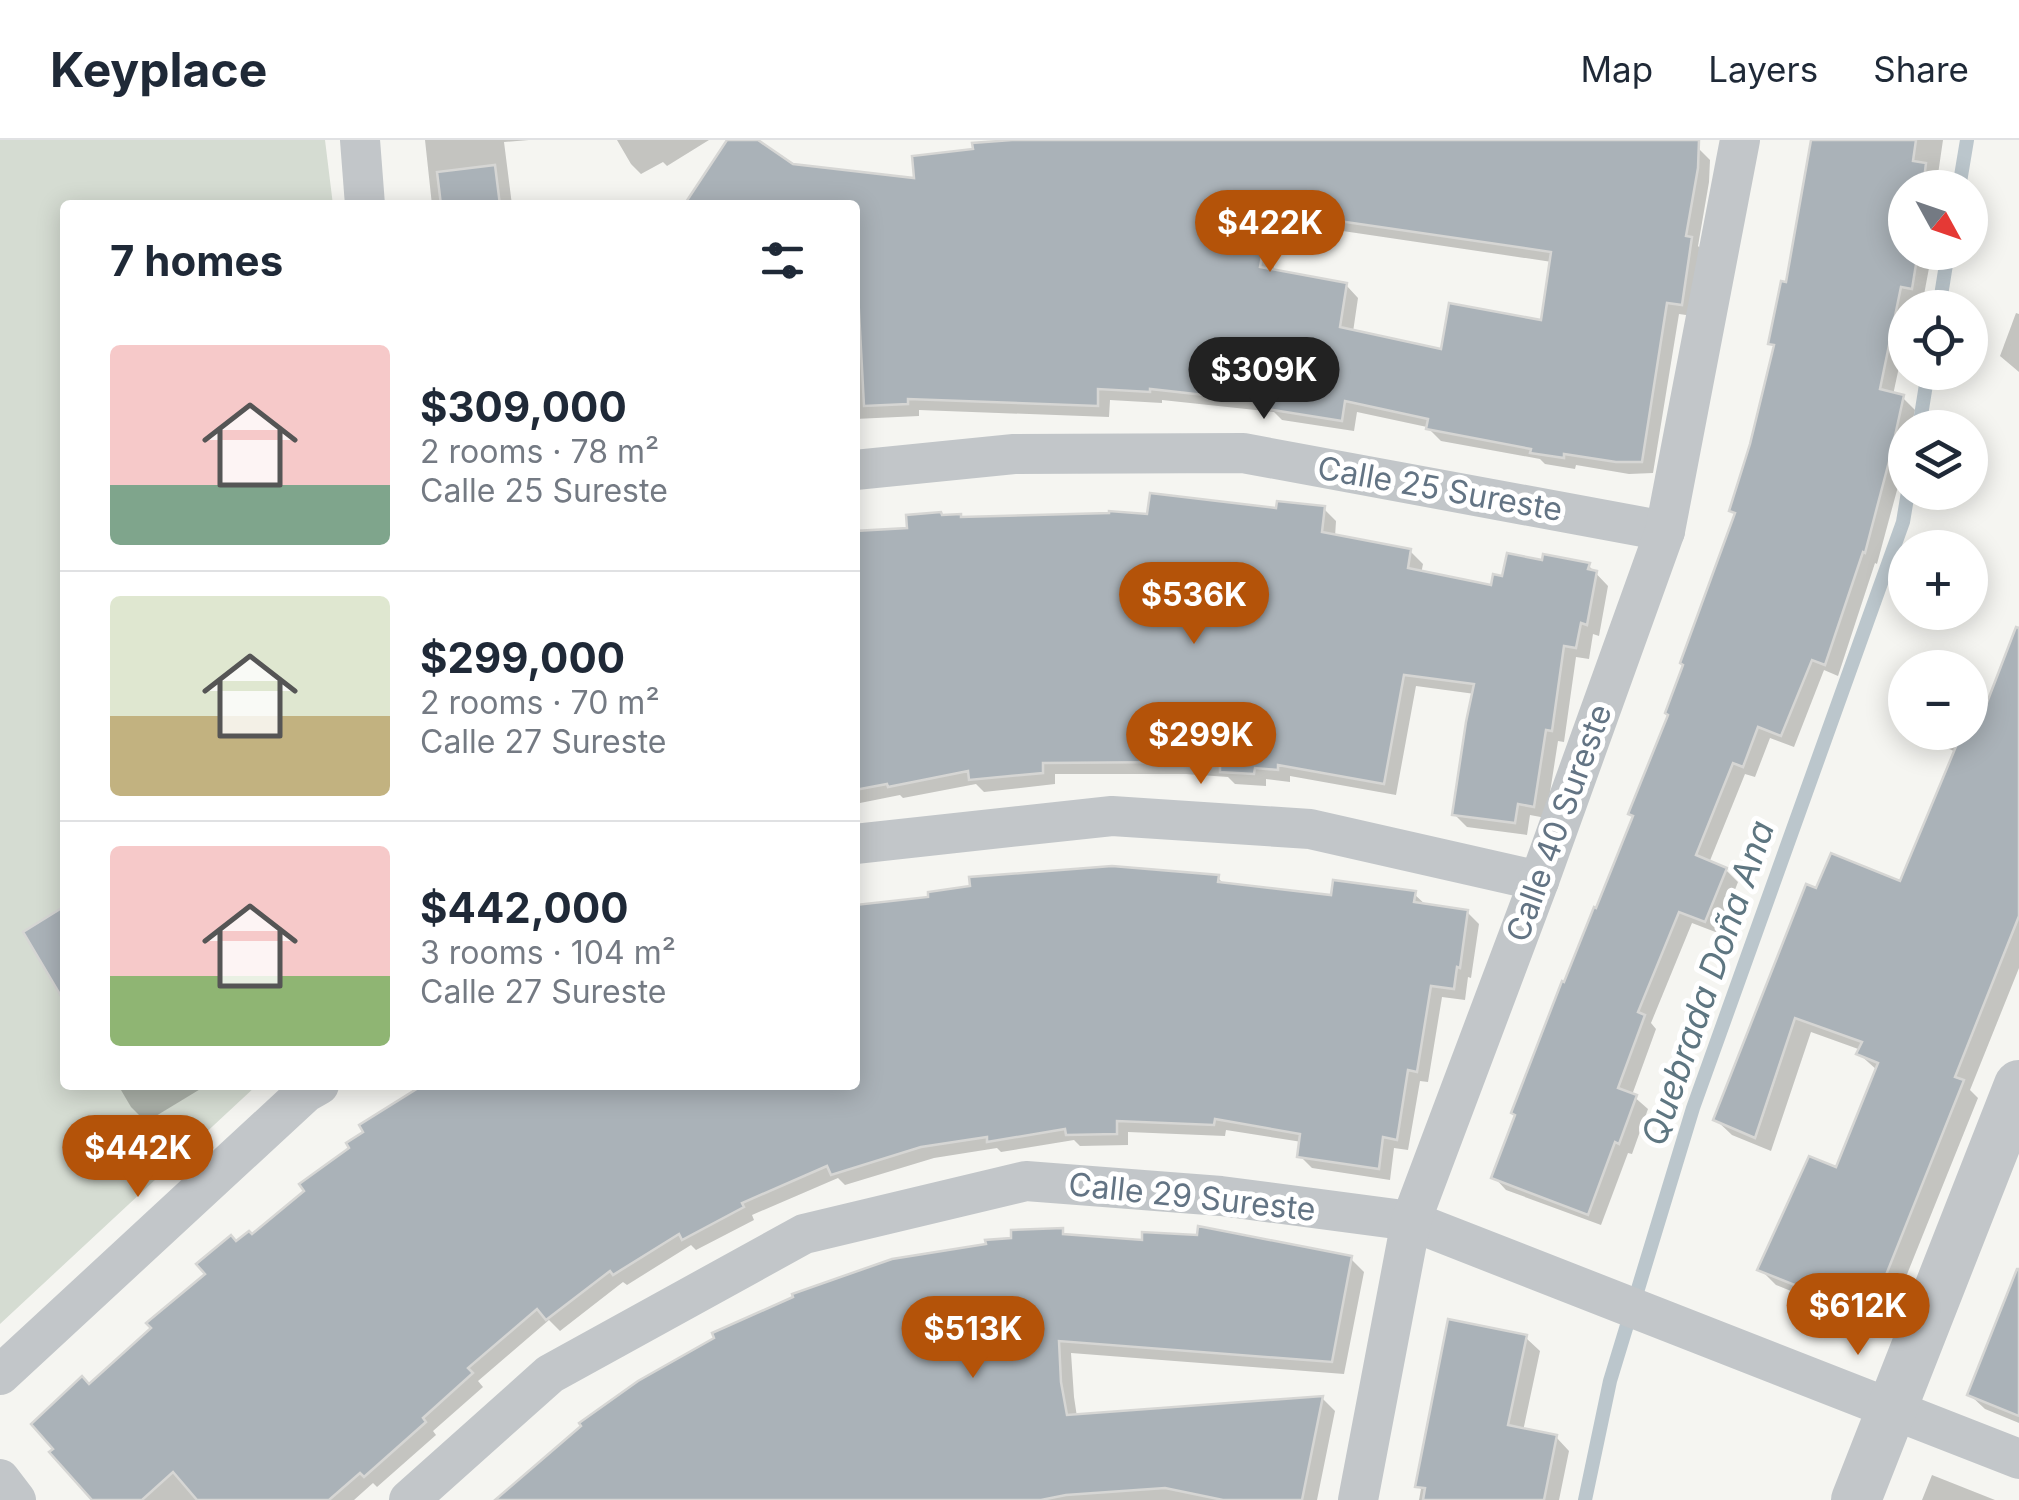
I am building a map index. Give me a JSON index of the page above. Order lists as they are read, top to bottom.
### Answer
{
  "streets": {
    "street": ["Calle 25 Sureste", "Calle 40 Sureste", "Calle 29 Sureste"]
  },
  "crossings": [
    ["Calle 25 Sureste", "Calle 40 Sureste"],
    ["Calle 40 Sureste", "Calle 29 Sureste"]
  ],
  "water": ["Quebrada Doña Ana"],
  "north": "bottom right",
  "page": {
    "header": "Keyplace",
    "nav": ["Map", "Layers", "Share"],
    "map_buttons": ["+", "−"],
    "price": [
      "$422K",
      "$309K",
      "$536K",
      "$299K",
      "$442K",
      "$612K",
      "$513K"
    ],
    "heading": "7 homes",
    "list": [
      {
        "name": "$309,000",
        "note": "2 rooms · 78 m² · Calle 25 Sureste"
      },
      {
        "name": "$299,000",
        "note": "2 rooms · 70 m² · Calle 27 Sureste"
      },
      {
        "name": "$442,000",
        "note": "3 rooms · 104 m² · Calle 27 Sureste"
      }
    ]
  }
}
